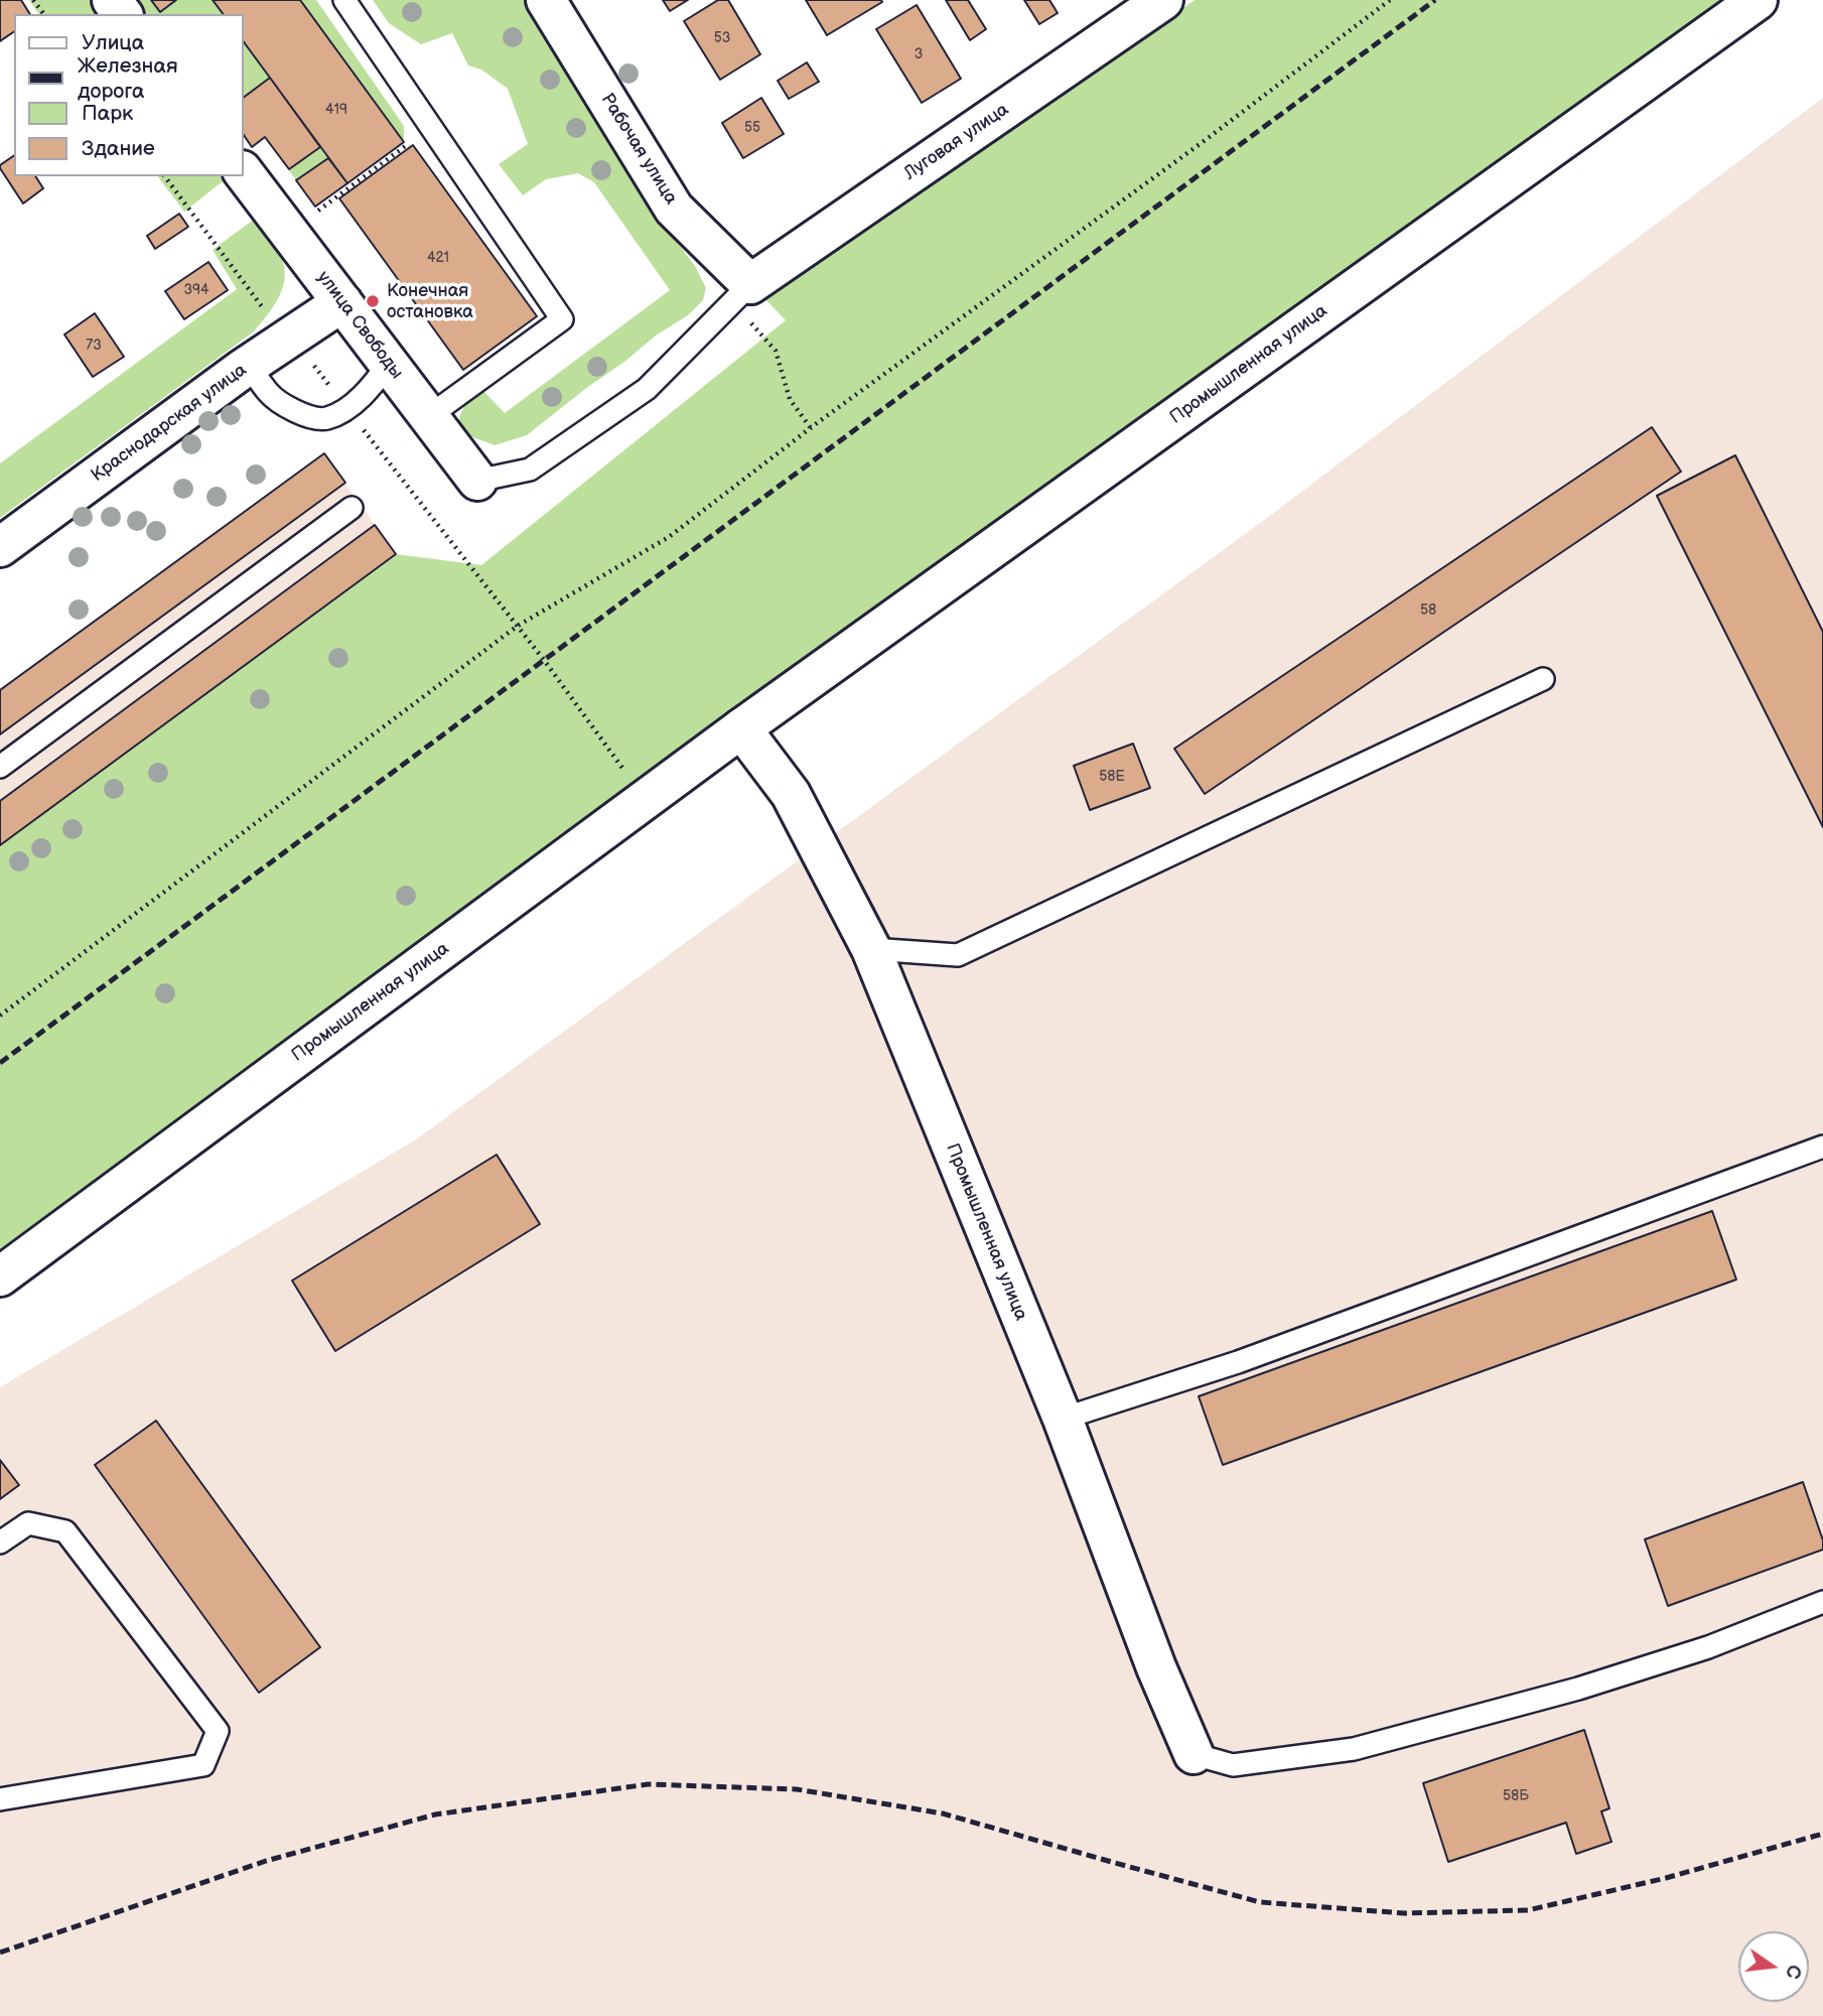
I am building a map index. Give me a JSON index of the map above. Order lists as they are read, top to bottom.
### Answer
{
  "streets": {
    "street": [
      "Луговая улица",
      "Рабочая улица",
      "улица Свободы",
      "Промышленная улица",
      "Краснодарская улица"
    ]
  },
  "crossings": [
    ["Луговая улица", "Рабочая улица"],
    ["улица Свободы", "Краснодарская улица"]
  ],
  "places": ["Конечная остановка"],
  "house_numbers": [
    "53",
    "3",
    "419",
    "55",
    "421",
    "394",
    "73",
    "58",
    "58Е",
    "58Б"
  ],
  "legend": [
    "Улица",
    "Железная дорога",
    "Парк",
    "Здание"
  ],
  "north": "right"
}
